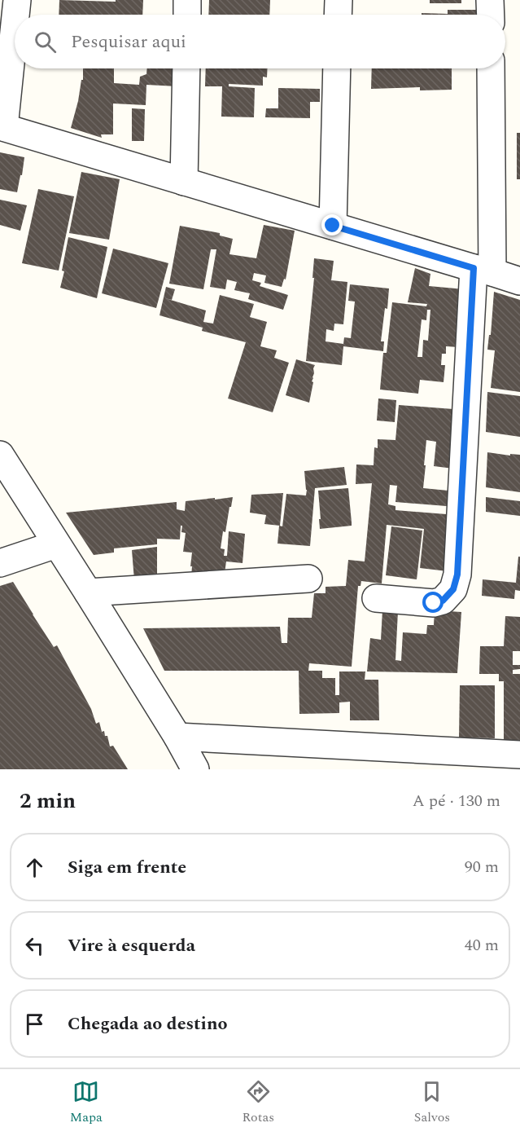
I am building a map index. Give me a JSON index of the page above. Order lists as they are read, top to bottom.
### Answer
{
  "page": {
    "search": "Pesquisar aqui",
    "heading": ["2 min", "A pé · 130 m"],
    "list": [
      ["Siga em frente", "90 m"],
      ["Vire à esquerda", "40 m"],
      "Chegada ao destino"
    ],
    "nav": ["Mapa", "Rotas", "Salvos"]
  }
}
